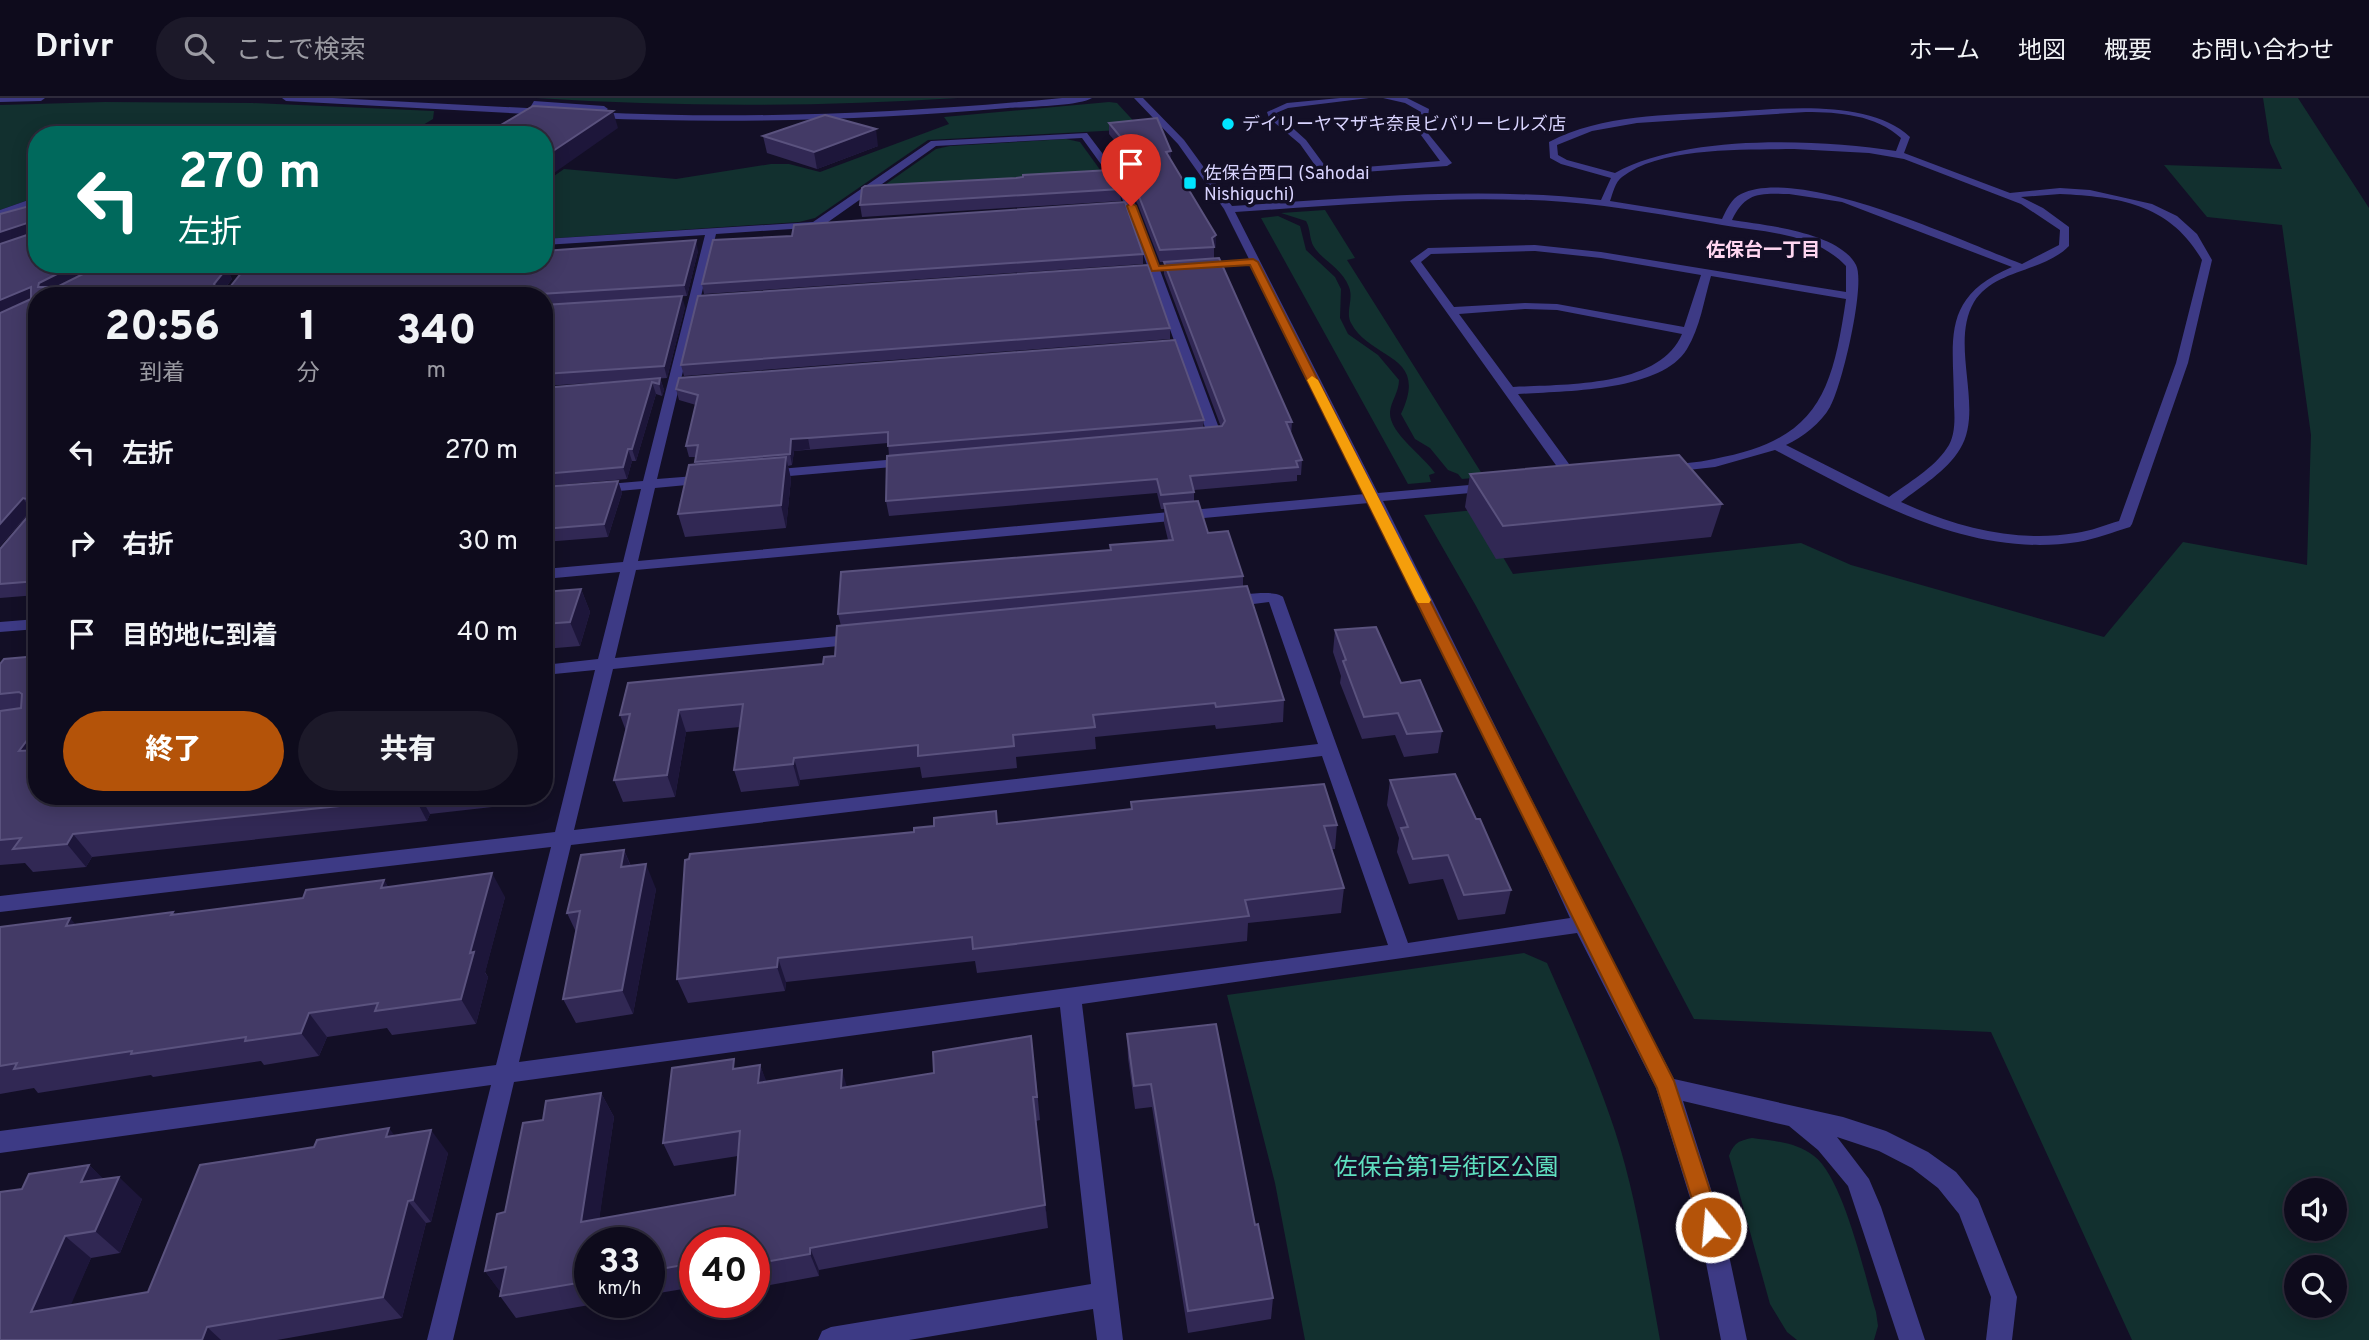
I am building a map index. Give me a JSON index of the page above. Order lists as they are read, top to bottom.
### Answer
{
  "districts": ["佐保台一丁目"],
  "parks": ["佐保台第1号街区公園"],
  "places": {
    "other": ["デイリーヤマザキ奈良ビバリーヒルズ店"],
    "transit": ["佐保台西口 (Sahodai Nishiguchi)"]
  },
  "page": {
    "header": "Drivr",
    "search": "ここで検索",
    "nav": [
      "ホーム",
      "地図",
      "概要",
      "お問い合わせ"
    ],
    "turn": ["270 m", "左折"],
    "eta": [
      "20:56",
      "到着",
      "1",
      "分",
      "340",
      "m"
    ],
    "list": [
      {
        "name": "左折",
        "value": "270 m"
      },
      {
        "name": "右折",
        "value": "30 m"
      },
      {
        "name": "目的地に到着",
        "value": "40 m"
      }
    ],
    "buttons": ["終了", "共有"],
    "speed": "33 km/h",
    "limit": "40"
  }
}
